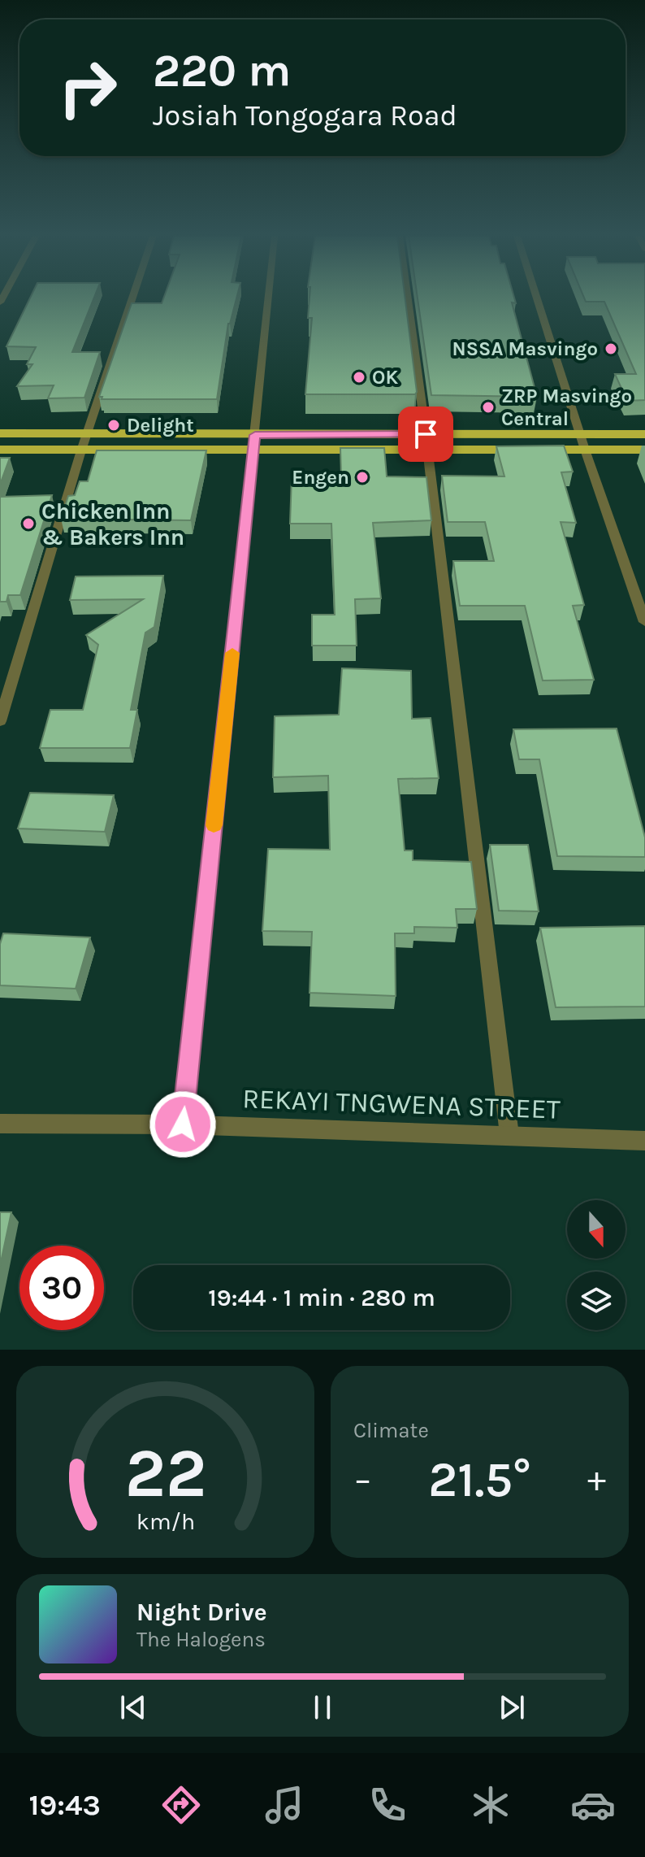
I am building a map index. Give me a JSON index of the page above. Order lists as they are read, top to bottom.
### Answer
{
  "streets": {
    "street": ["REKAYI TNGWENA STREET"]
  },
  "places": [
    "NSSA Masvingo",
    "OK",
    "ZRP Masvingo Central",
    "Delight",
    "Engen",
    "Chicken Inn & Bakers Inn"
  ],
  "north": "bottom",
  "page": {
    "turn": ["220 m", "Josiah Tongogara Road"],
    "limit": "30",
    "trip": "19:44 · 1 min · 280 m",
    "tile": "Climate",
    "heat": ["−", "21.5°", "+"],
    "song": ["Night Drive", "The Halogens"],
    "tabs": "19:43",
    "gauge": ["22", "km/h"]
  }
}
